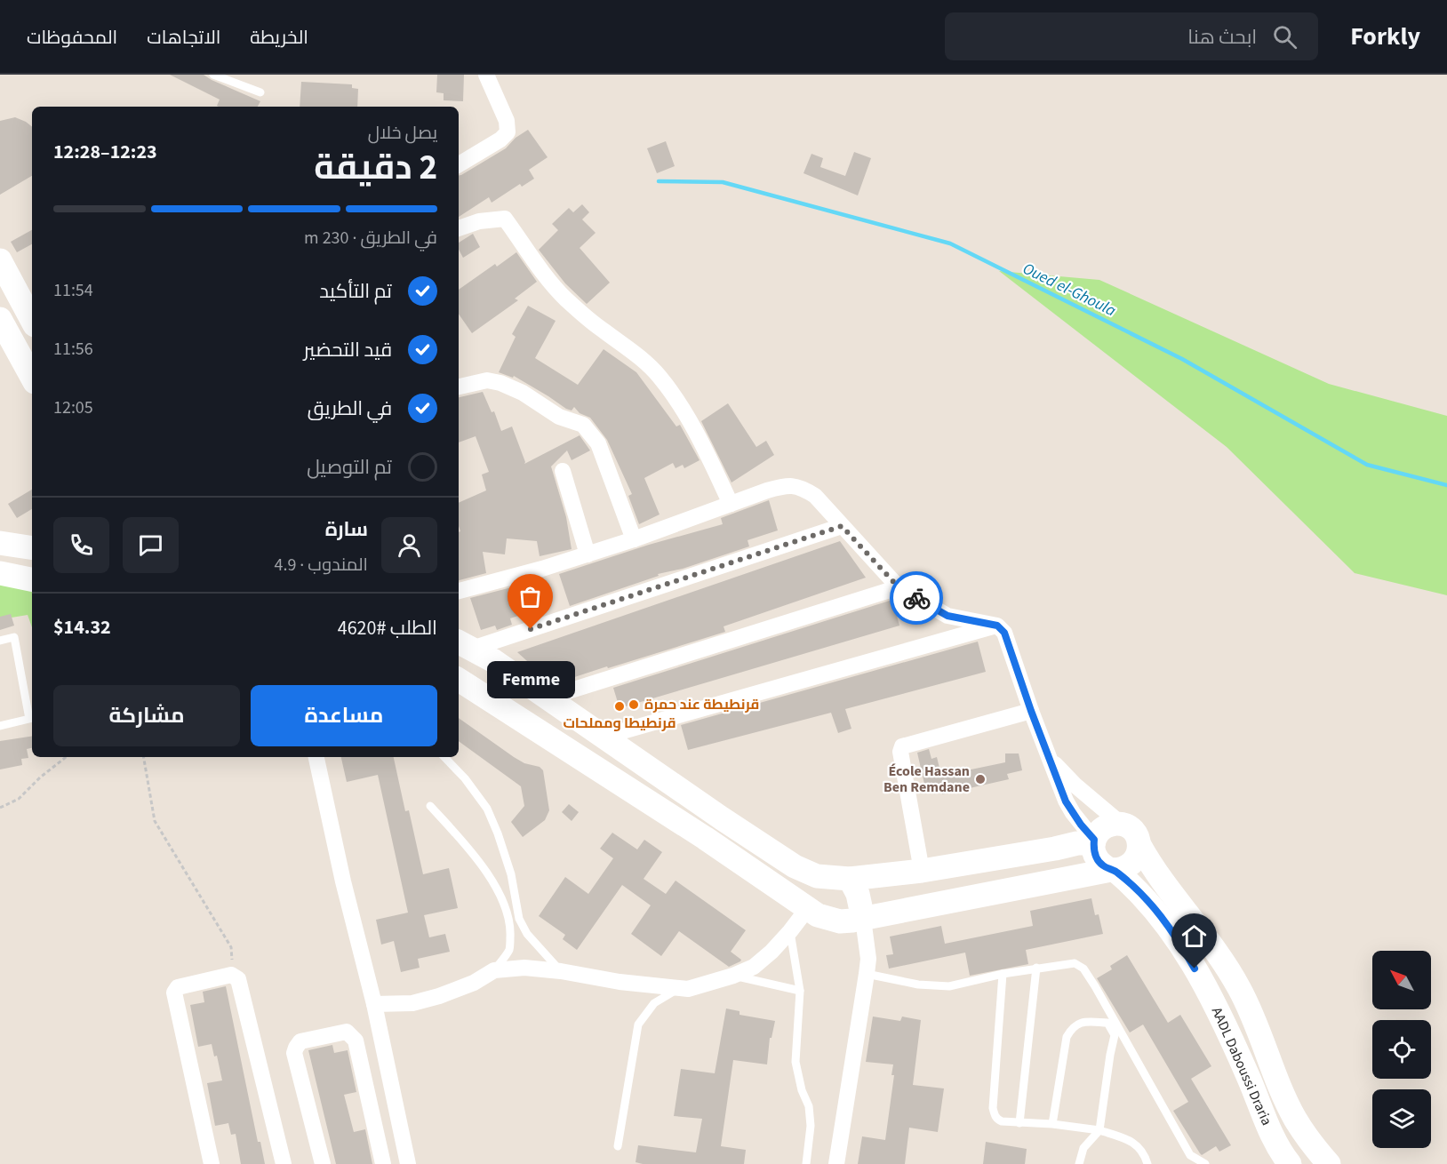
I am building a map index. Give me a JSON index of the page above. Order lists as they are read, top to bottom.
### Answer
{
  "streets": {
    "street": ["AADL Daboussi Draria"]
  },
  "water": ["Oued el-Ghoula"],
  "places": [
    "Femme",
    "قرنطيطة عند حمرة",
    "قرنطيطا ومملحات",
    "École Hassan Ben Remdane"
  ],
  "north": "top left",
  "page": {
    "header": "Forkly",
    "search": "ابحث هنا",
    "nav": ["الخريطة", "الاتجاهات", "المحفوظات"],
    "heading": ["2 دقيقة", "يصل خلال", "12:23–12:28"],
    "panel": [
      "سارة",
      "المندوب · 4.9",
      "الطلب #4620",
      "$14.32"
    ],
    "bar": "في الطريق · 230 m",
    "list": [
      ["تم التأكيد", "11:54"],
      ["قيد التحضير", "11:56"],
      ["في الطريق", "12:05"],
      "تم التوصيل"
    ],
    "bubble": "Femme",
    "buttons": ["مساعدة", "مشاركة"]
  }
}
